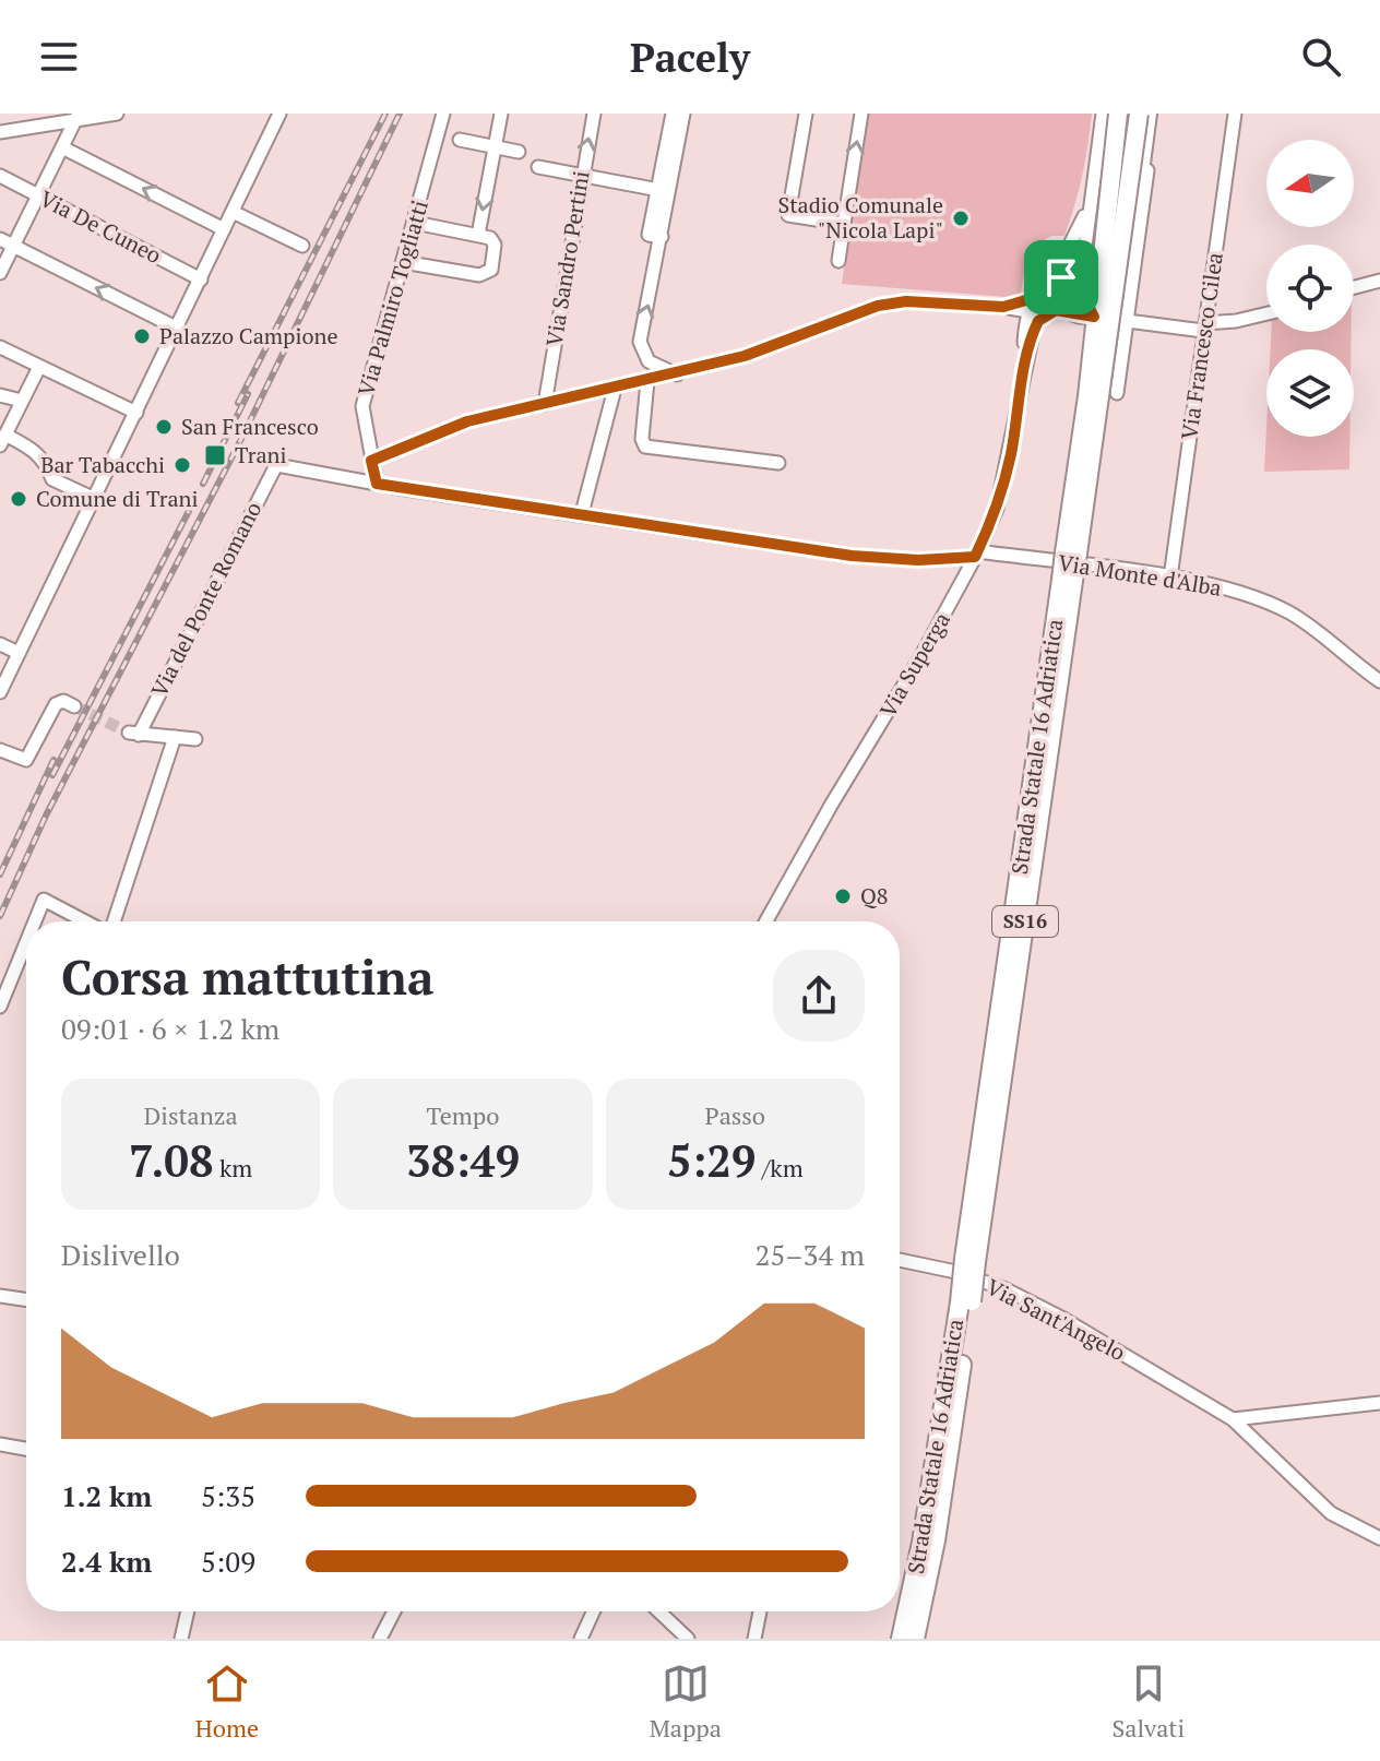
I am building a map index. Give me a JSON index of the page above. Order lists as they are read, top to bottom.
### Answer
{
  "streets": {
    "highway": ["Strada Statale 16 Adriatica", "SS16"],
    "street": [
      "Via De Cuneo",
      "Via Sandro Pertini",
      "Via Palmiro Togliatti",
      "Via Francesco Cilea",
      "Via Monte d'Alba",
      "Via del Ponte Romano",
      "Via Superga",
      "Via Sant'Angelo"
    ]
  },
  "crossings": [
    ["Via Palmiro Togliatti", "Via Monte d'Alba"],
    ["Via Francesco Cilea", "Via Monte d'Alba"],
    ["Via Monte d'Alba", "Via del Ponte Romano"],
    ["Via Monte d'Alba", "Via Superga"],
    ["Strada Statale 16 Adriatica", "SS16"]
  ],
  "places": {
    "other": [
      "Stadio Comunale \"Nicola Lapi\"",
      "Palazzo Campione",
      "San Francesco",
      "Bar Tabacchi",
      "Comune di Trani",
      "Q8"
    ],
    "transit": ["Trani"]
  },
  "north": "left",
  "page": {
    "header": "Pacely",
    "heading": ["Corsa mattutina", "09:01 · 6 × 1.2 km"],
    "stats": [
      ["Distanza", "7.08 km"],
      ["Tempo", "38:49"],
      ["Passo", "5:29 /km"]
    ],
    "chart": ["Dislivello", "25–34 m"],
    "list": [
      {
        "name": "1.2 km",
        "note": "5:35"
      },
      {
        "name": "2.4 km",
        "note": "5:09"
      }
    ],
    "tabs": ["Home", "Mappa", "Salvati"]
  }
}
